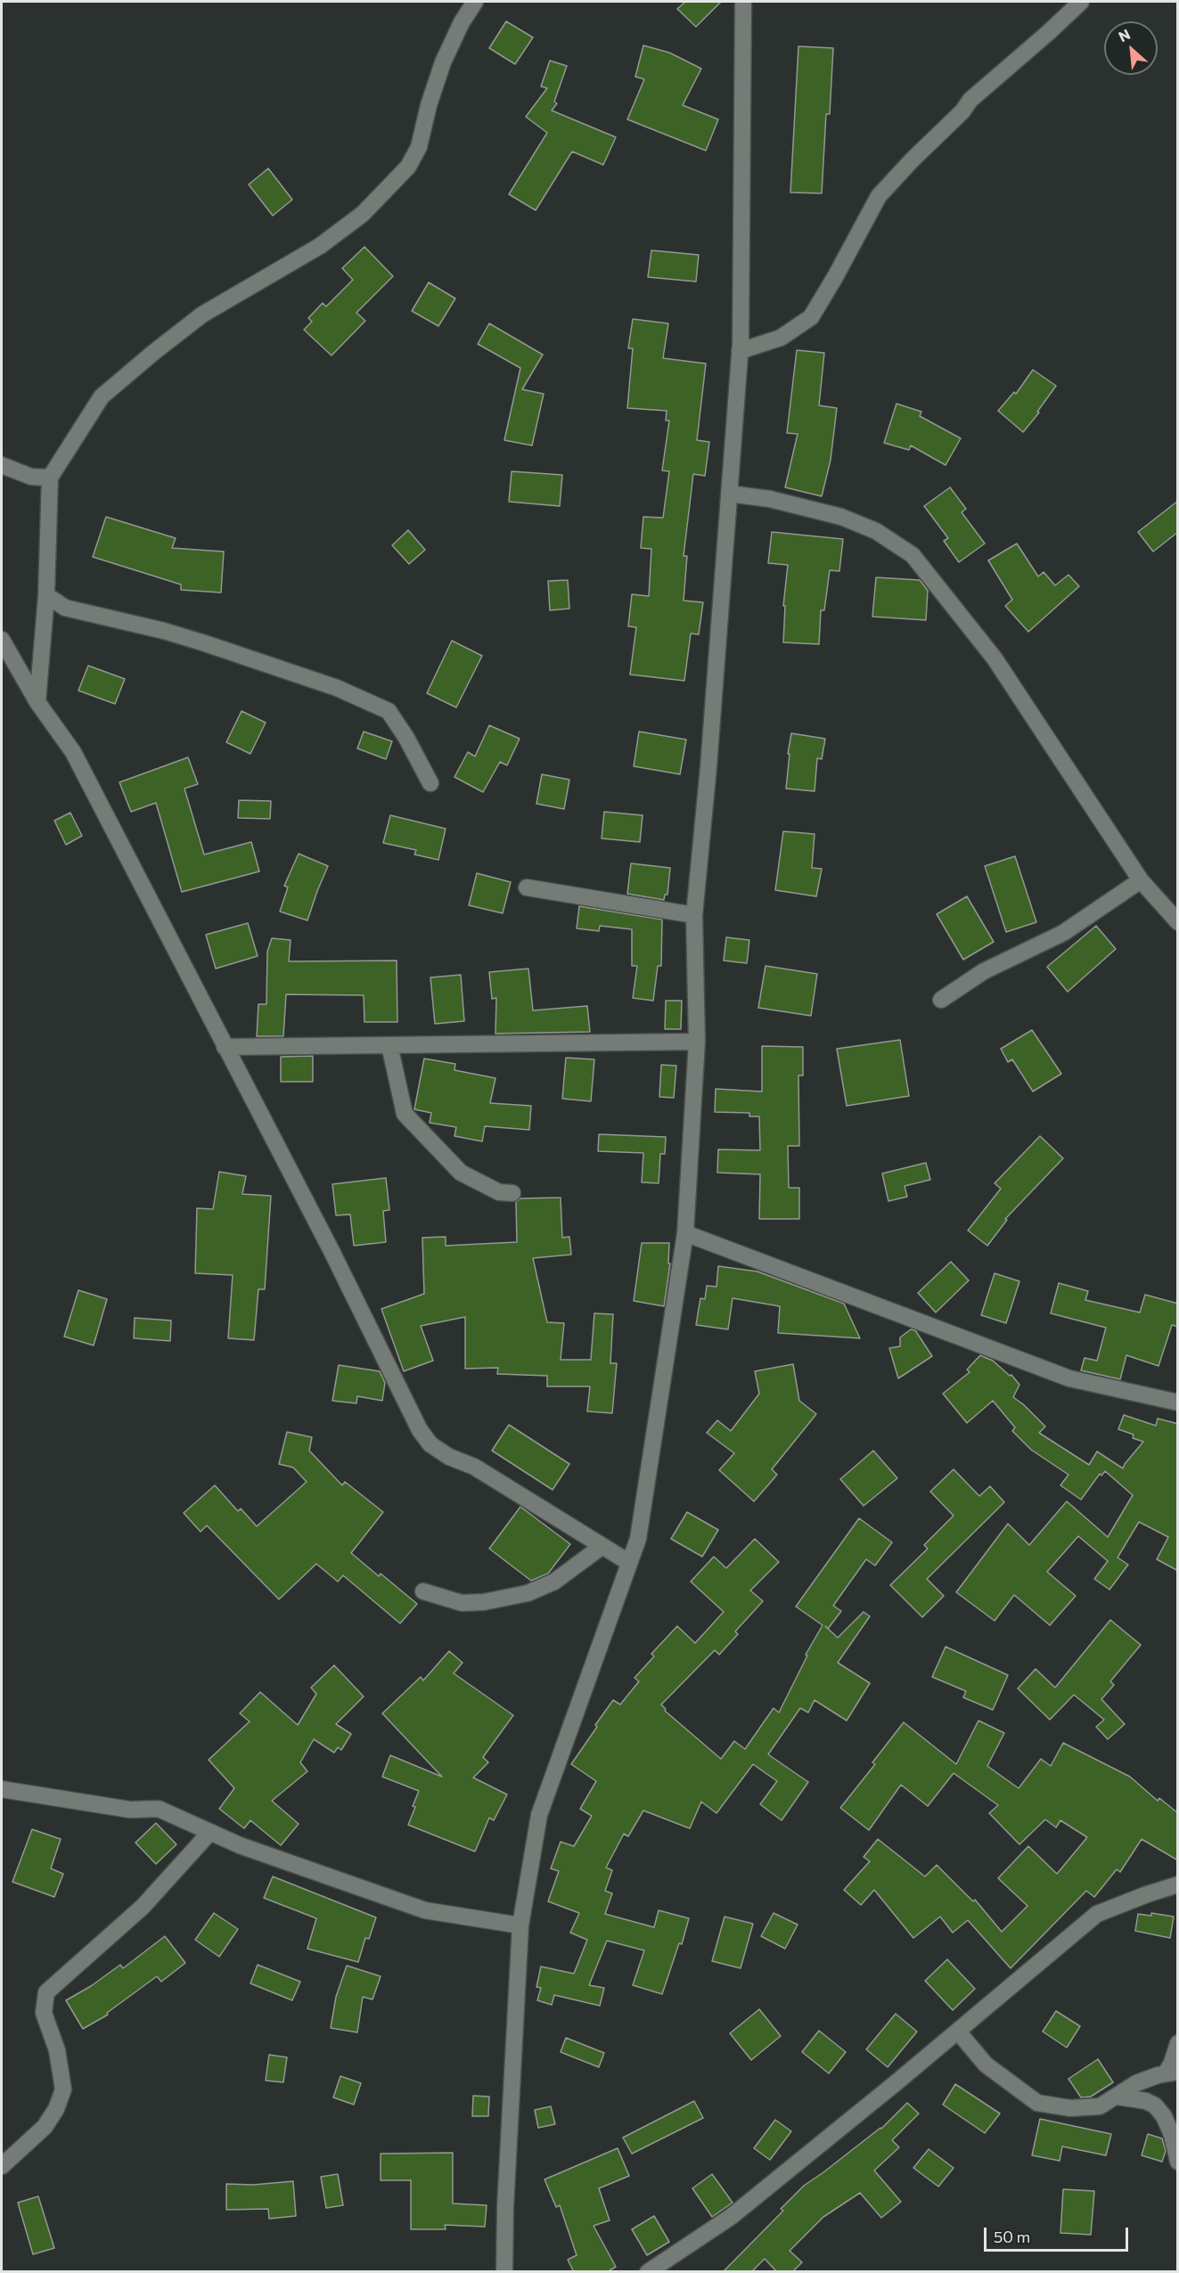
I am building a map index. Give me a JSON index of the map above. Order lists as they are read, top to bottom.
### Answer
{
  "scale_bar": "50 m",
  "north": "top left"
}
